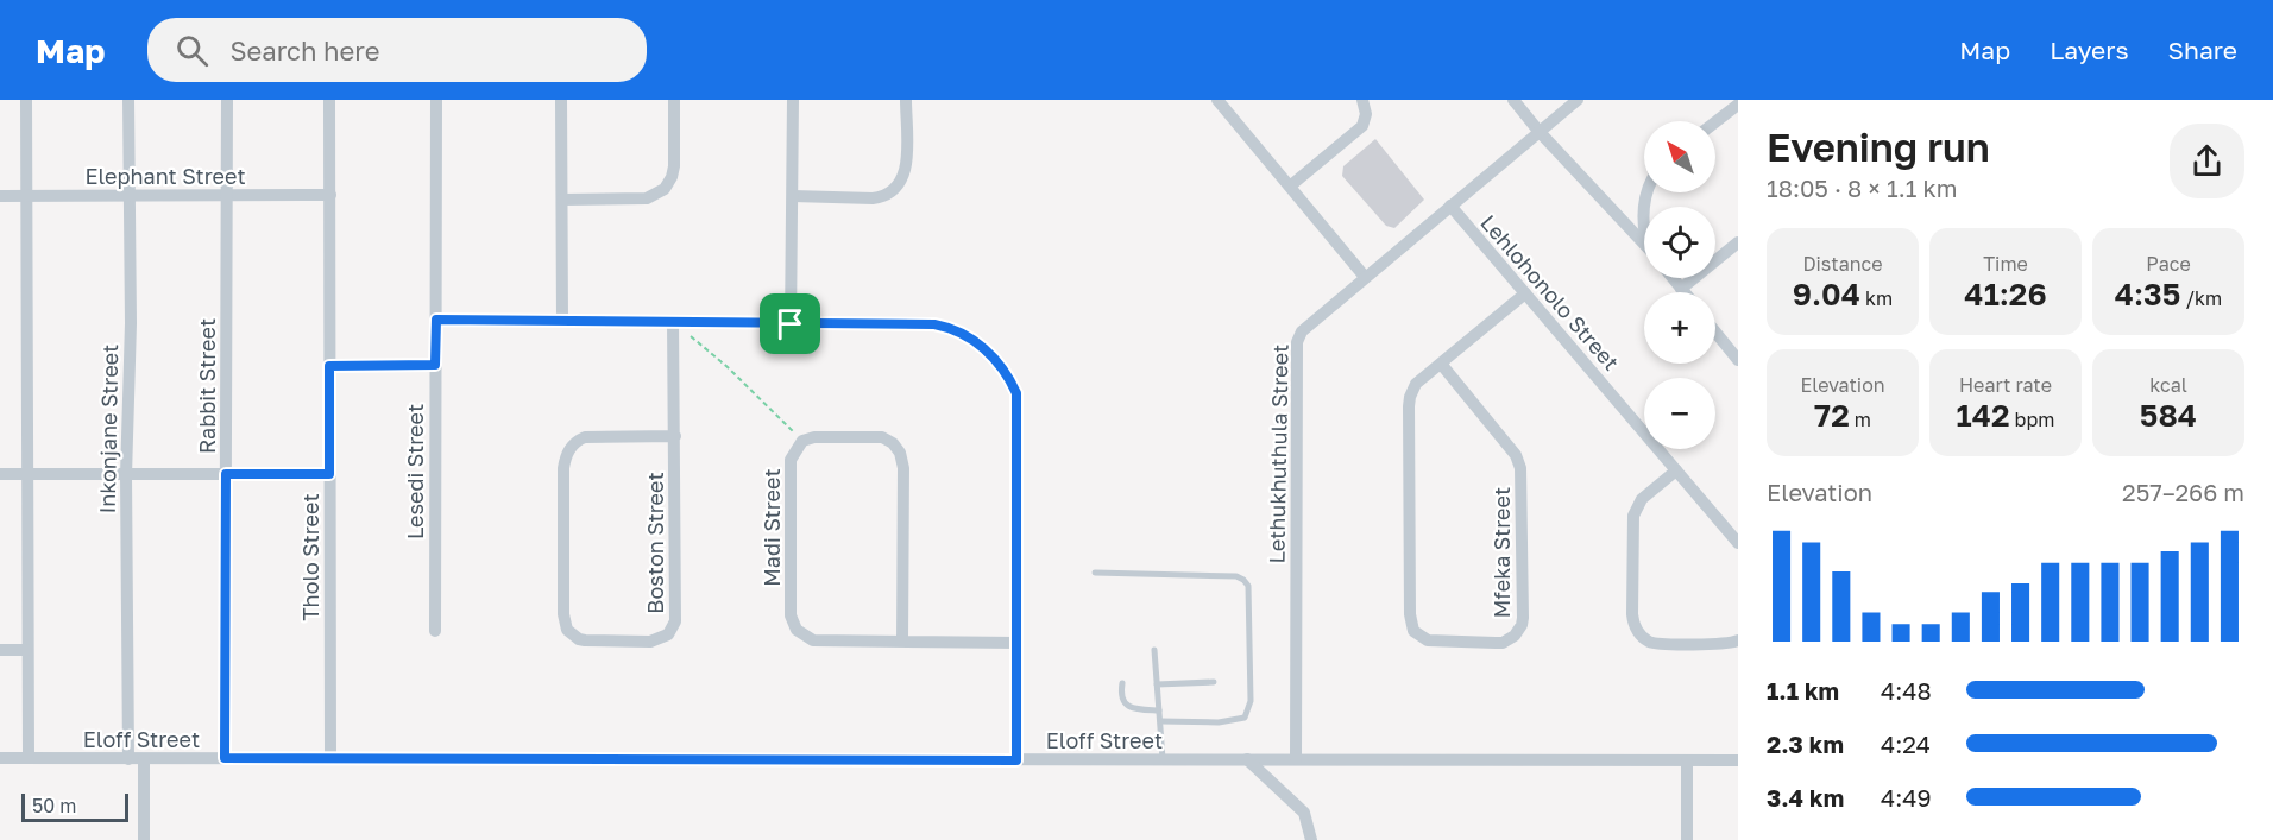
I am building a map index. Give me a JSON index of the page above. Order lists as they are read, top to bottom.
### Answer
{
  "streets": {
    "street": [
      "Elephant Street",
      "Lehlohonolo Street",
      "Rabbit Street",
      "Inkonjane Street",
      "Lethukhuthula Street",
      "Lesedi Street",
      "Madi Street",
      "Boston Street",
      "Mfeka Street",
      "Tholo Street",
      "Eloff Street"
    ]
  },
  "crossings": [
    ["Elephant Street", "Rabbit Street"],
    ["Elephant Street", "Inkonjane Street"],
    ["Elephant Street", "Tholo Street"],
    ["Lehlohonolo Street", "Lethukhuthula Street"],
    ["Lehlohonolo Street", "Mfeka Street"],
    ["Rabbit Street", "Eloff Street"],
    ["Inkonjane Street", "Eloff Street"],
    ["Lethukhuthula Street", "Eloff Street"],
    ["Tholo Street", "Eloff Street"]
  ],
  "scale_bar": "50 m",
  "north": "top left",
  "page": {
    "header": "Map",
    "search": "Search here",
    "nav": ["Map", "Layers", "Share"],
    "heading": ["Evening run", "18:05 · 8 × 1.1 km"],
    "map_buttons": ["+", "−"],
    "stats": [
      ["Distance", "9.04 km"],
      ["Time", "41:26"],
      ["Pace", "4:35 /km"],
      ["Elevation", "72 m"],
      ["Heart rate", "142 bpm"],
      ["kcal", "584"]
    ],
    "chart": ["Elevation", "257–266 m"],
    "list": [
      {
        "name": "1.1 km",
        "note": "4:48"
      },
      {
        "name": "2.3 km",
        "note": "4:24"
      },
      {
        "name": "3.4 km",
        "note": "4:49"
      }
    ],
    "scale": "50 m"
  }
}
